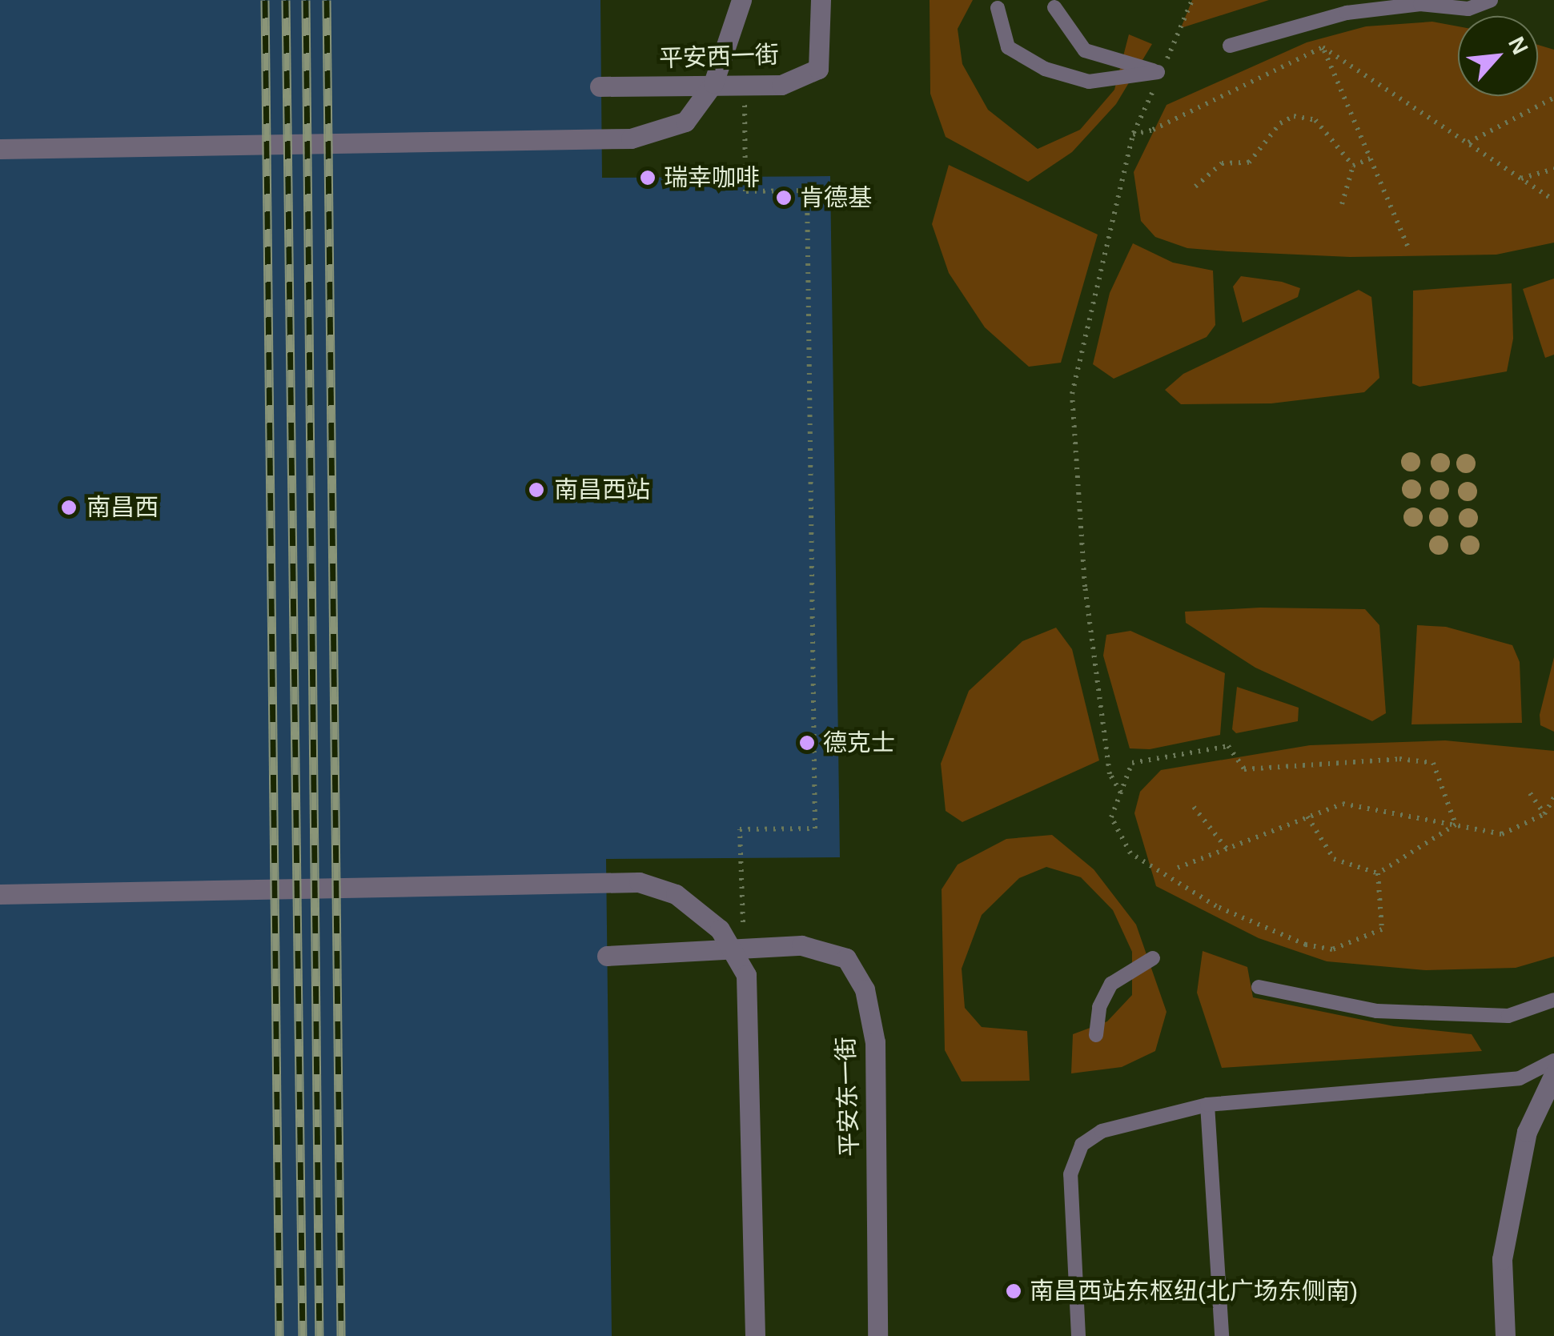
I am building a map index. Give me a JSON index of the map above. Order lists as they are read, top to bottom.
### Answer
{
  "streets": {
    "street": ["平安西一街", "平安东一街"]
  },
  "places": [
    "瑞幸咖啡",
    "肯德基",
    "南昌西站",
    "南昌西",
    "德克士",
    "南昌西站东枢纽(北广场东侧南)"
  ],
  "north": "top right"
}
